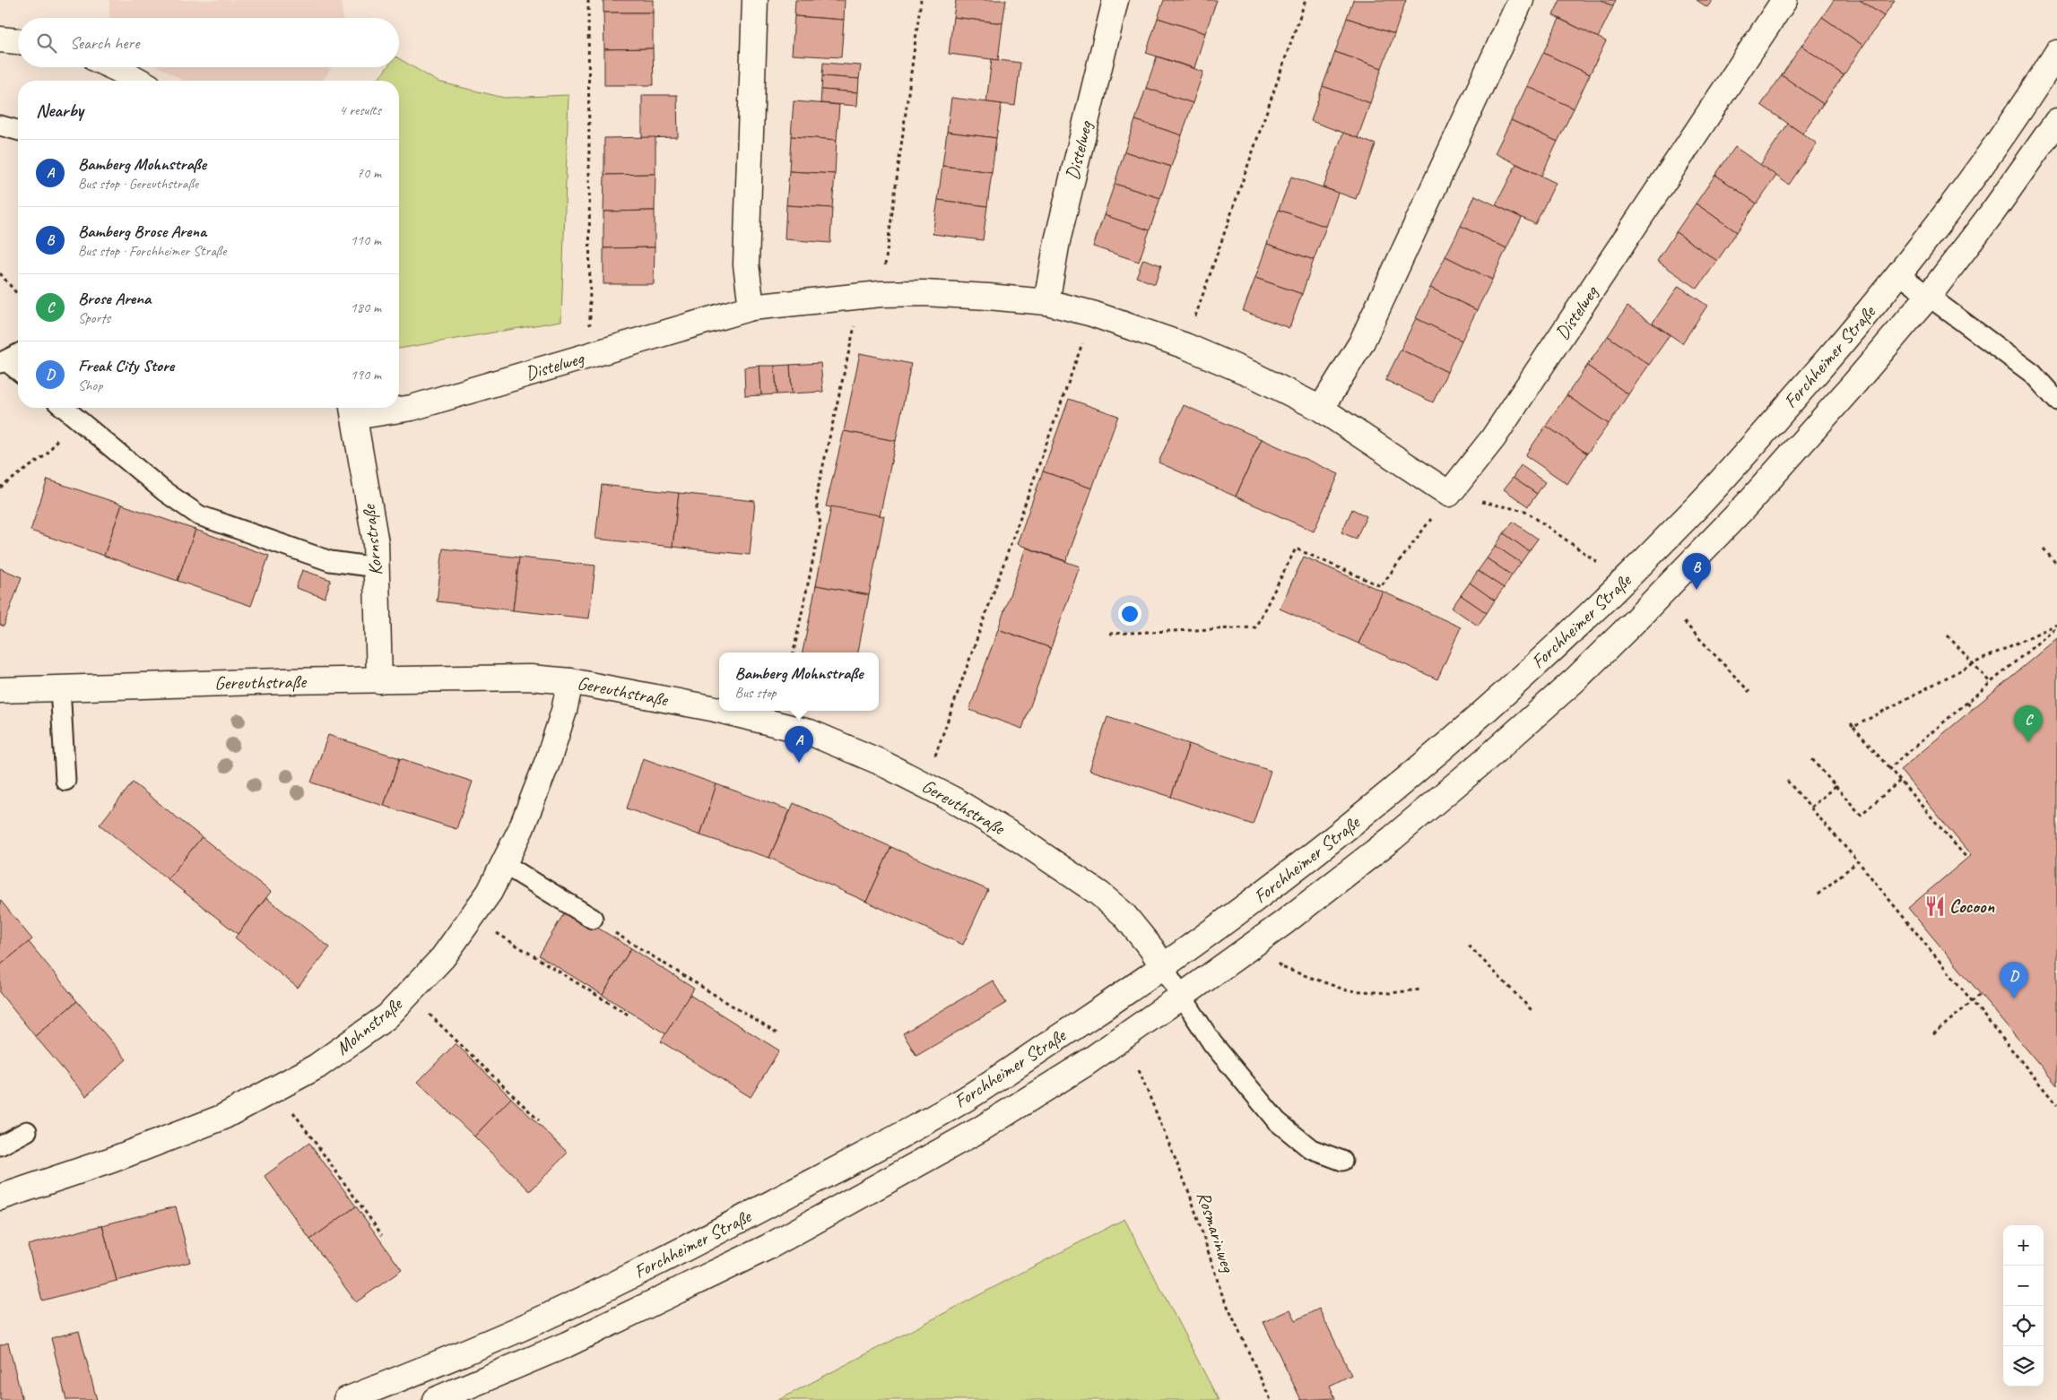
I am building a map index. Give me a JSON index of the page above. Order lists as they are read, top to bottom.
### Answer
{
  "streets": {
    "street": [
      "Distelweg",
      "Forchheimer Straße",
      "Kornstraße",
      "Gereuthstraße",
      "Mohnstraße"
    ],
    "path": ["Rosmarinweg"]
  },
  "crossings": [
    ["Distelweg", "Kornstraße"],
    ["Forchheimer Straße", "Gereuthstraße"],
    ["Kornstraße", "Gereuthstraße"],
    ["Gereuthstraße", "Mohnstraße"]
  ],
  "places": {
    "restaurant": ["Cocoon"]
  },
  "page": {
    "search": "Search here",
    "heading": ["Nearby", "4 results"],
    "list": [
      {
        "mark": "A",
        "name": "Bamberg Mohnstraße",
        "note": "Bus stop · Gereuthstraße",
        "value": "70 m"
      },
      {
        "mark": "B",
        "name": "Bamberg Brose Arena",
        "note": "Bus stop · Forchheimer Straße",
        "value": "110 m"
      },
      {
        "mark": "C",
        "name": "Brose Arena",
        "note": "Sports",
        "value": "180 m"
      },
      {
        "mark": "D",
        "name": "Freak City Store",
        "note": "Shop",
        "value": "190 m"
      }
    ],
    "pins": [
      "B",
      "C",
      "A",
      "D"
    ],
    "popup": ["Bamberg Mohnstraße", "Bus stop"],
    "map_buttons": ["+", "−"]
  }
}
